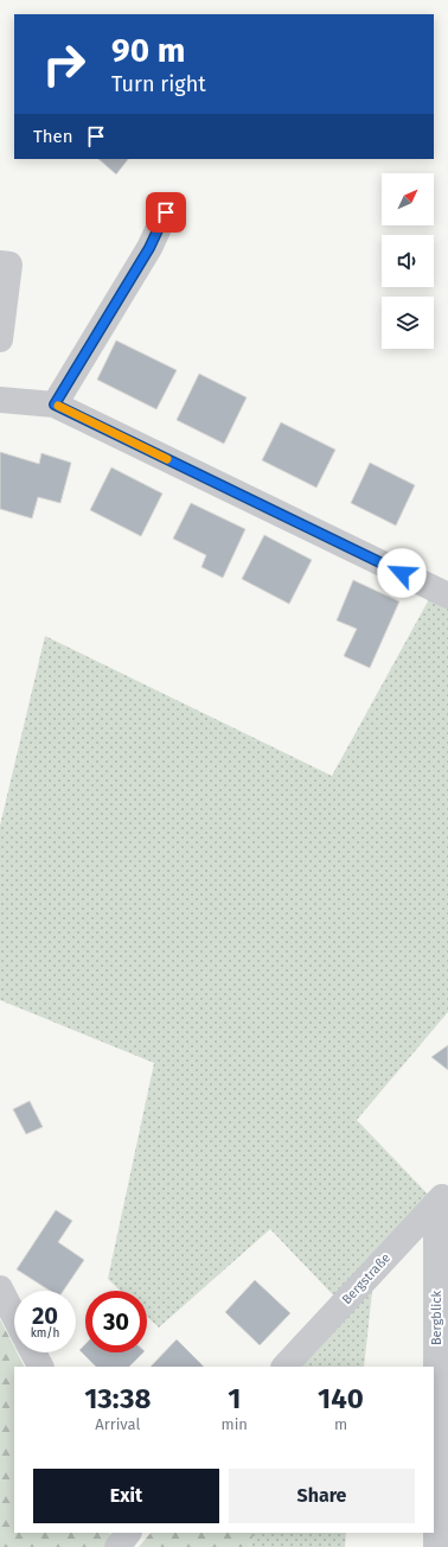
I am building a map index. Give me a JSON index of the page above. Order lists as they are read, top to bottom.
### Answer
{
  "streets": {
    "street": ["Bergstraße", "Bergblick"]
  },
  "crossings": [
    ["Bergstraße", "Bergblick"]
  ],
  "north": "top right",
  "page": {
    "turn": ["90 m", "Turn right"],
    "then": "Then",
    "speed": "20 km/h",
    "limit": "30",
    "eta": [
      "13:38",
      "Arrival",
      "1",
      "min",
      "140",
      "m"
    ],
    "buttons": ["Exit", "Share"]
  }
}
